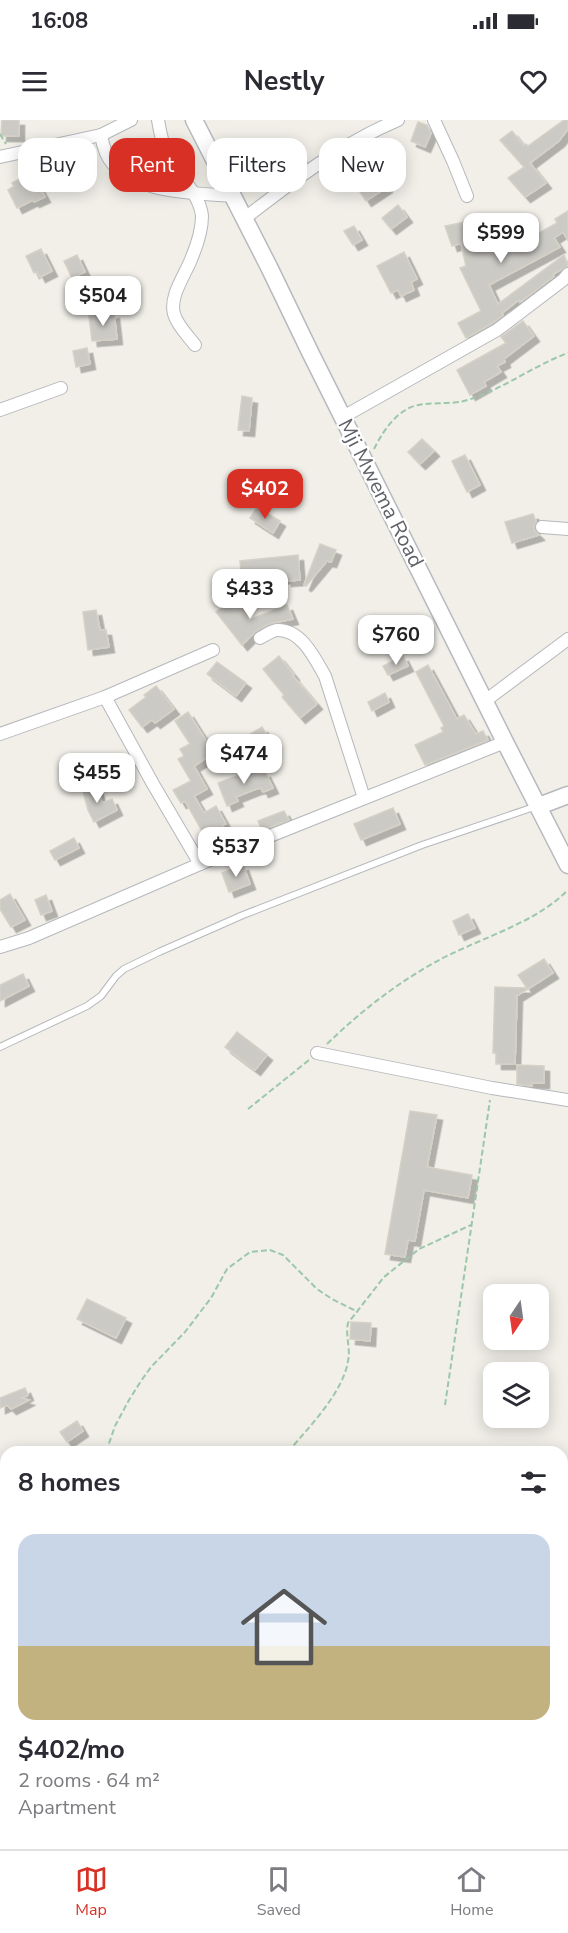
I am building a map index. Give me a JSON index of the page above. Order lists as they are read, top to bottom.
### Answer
{
  "streets": {
    "main road": ["Mji Mwema Road"]
  },
  "north": "bottom",
  "page": {
    "status": "16:08",
    "header": "Nestly",
    "chip": [
      "Buy",
      "Rent",
      "Filters",
      "New"
    ],
    "price": [
      "$599",
      "$504",
      "$402",
      "$433",
      "$760",
      "$474",
      "$455",
      "$537"
    ],
    "heading": "8 homes",
    "list": [
      {
        "name": "$402/mo",
        "note": "2 rooms · 64 m² · Apartment"
      }
    ],
    "tabs": ["Map", "Saved", "Home"]
  }
}
